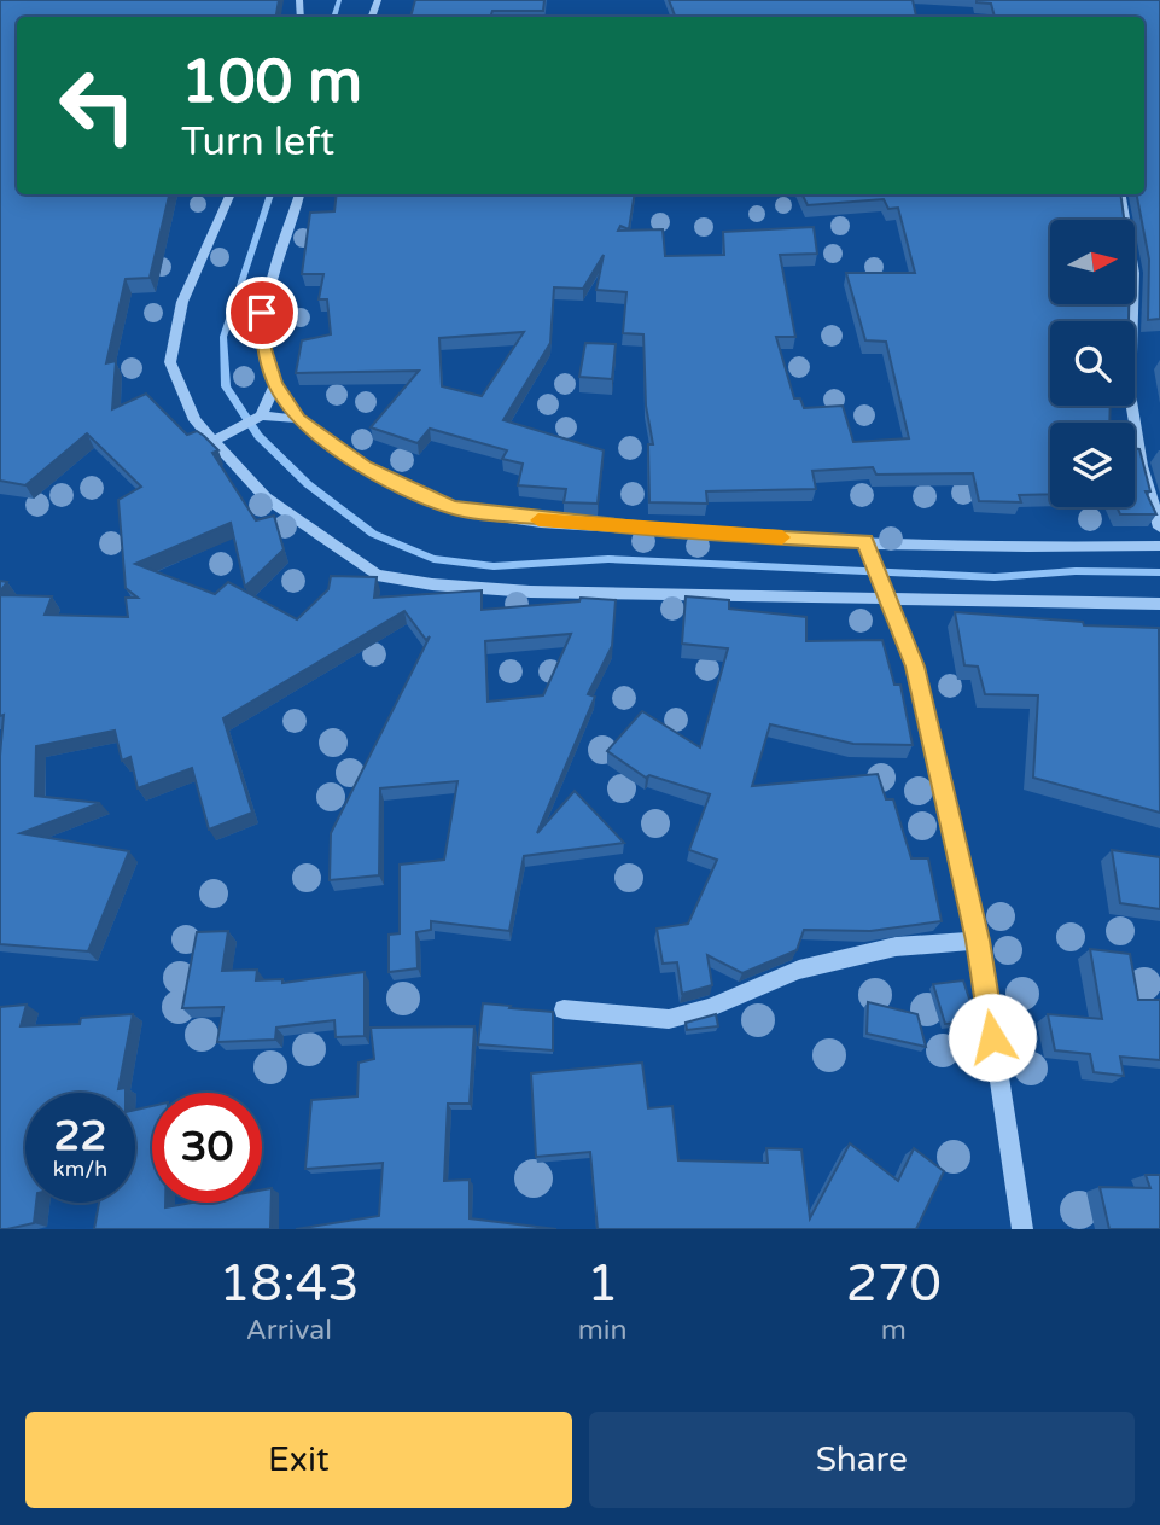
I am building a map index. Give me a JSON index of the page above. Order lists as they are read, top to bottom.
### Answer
{
  "north": "right",
  "page": {
    "turn": ["100 m", "Turn left"],
    "speed": "22 km/h",
    "limit": "30",
    "eta": [
      "18:43",
      "Arrival",
      "1",
      "min",
      "270",
      "m"
    ],
    "buttons": ["Exit", "Share"]
  }
}
